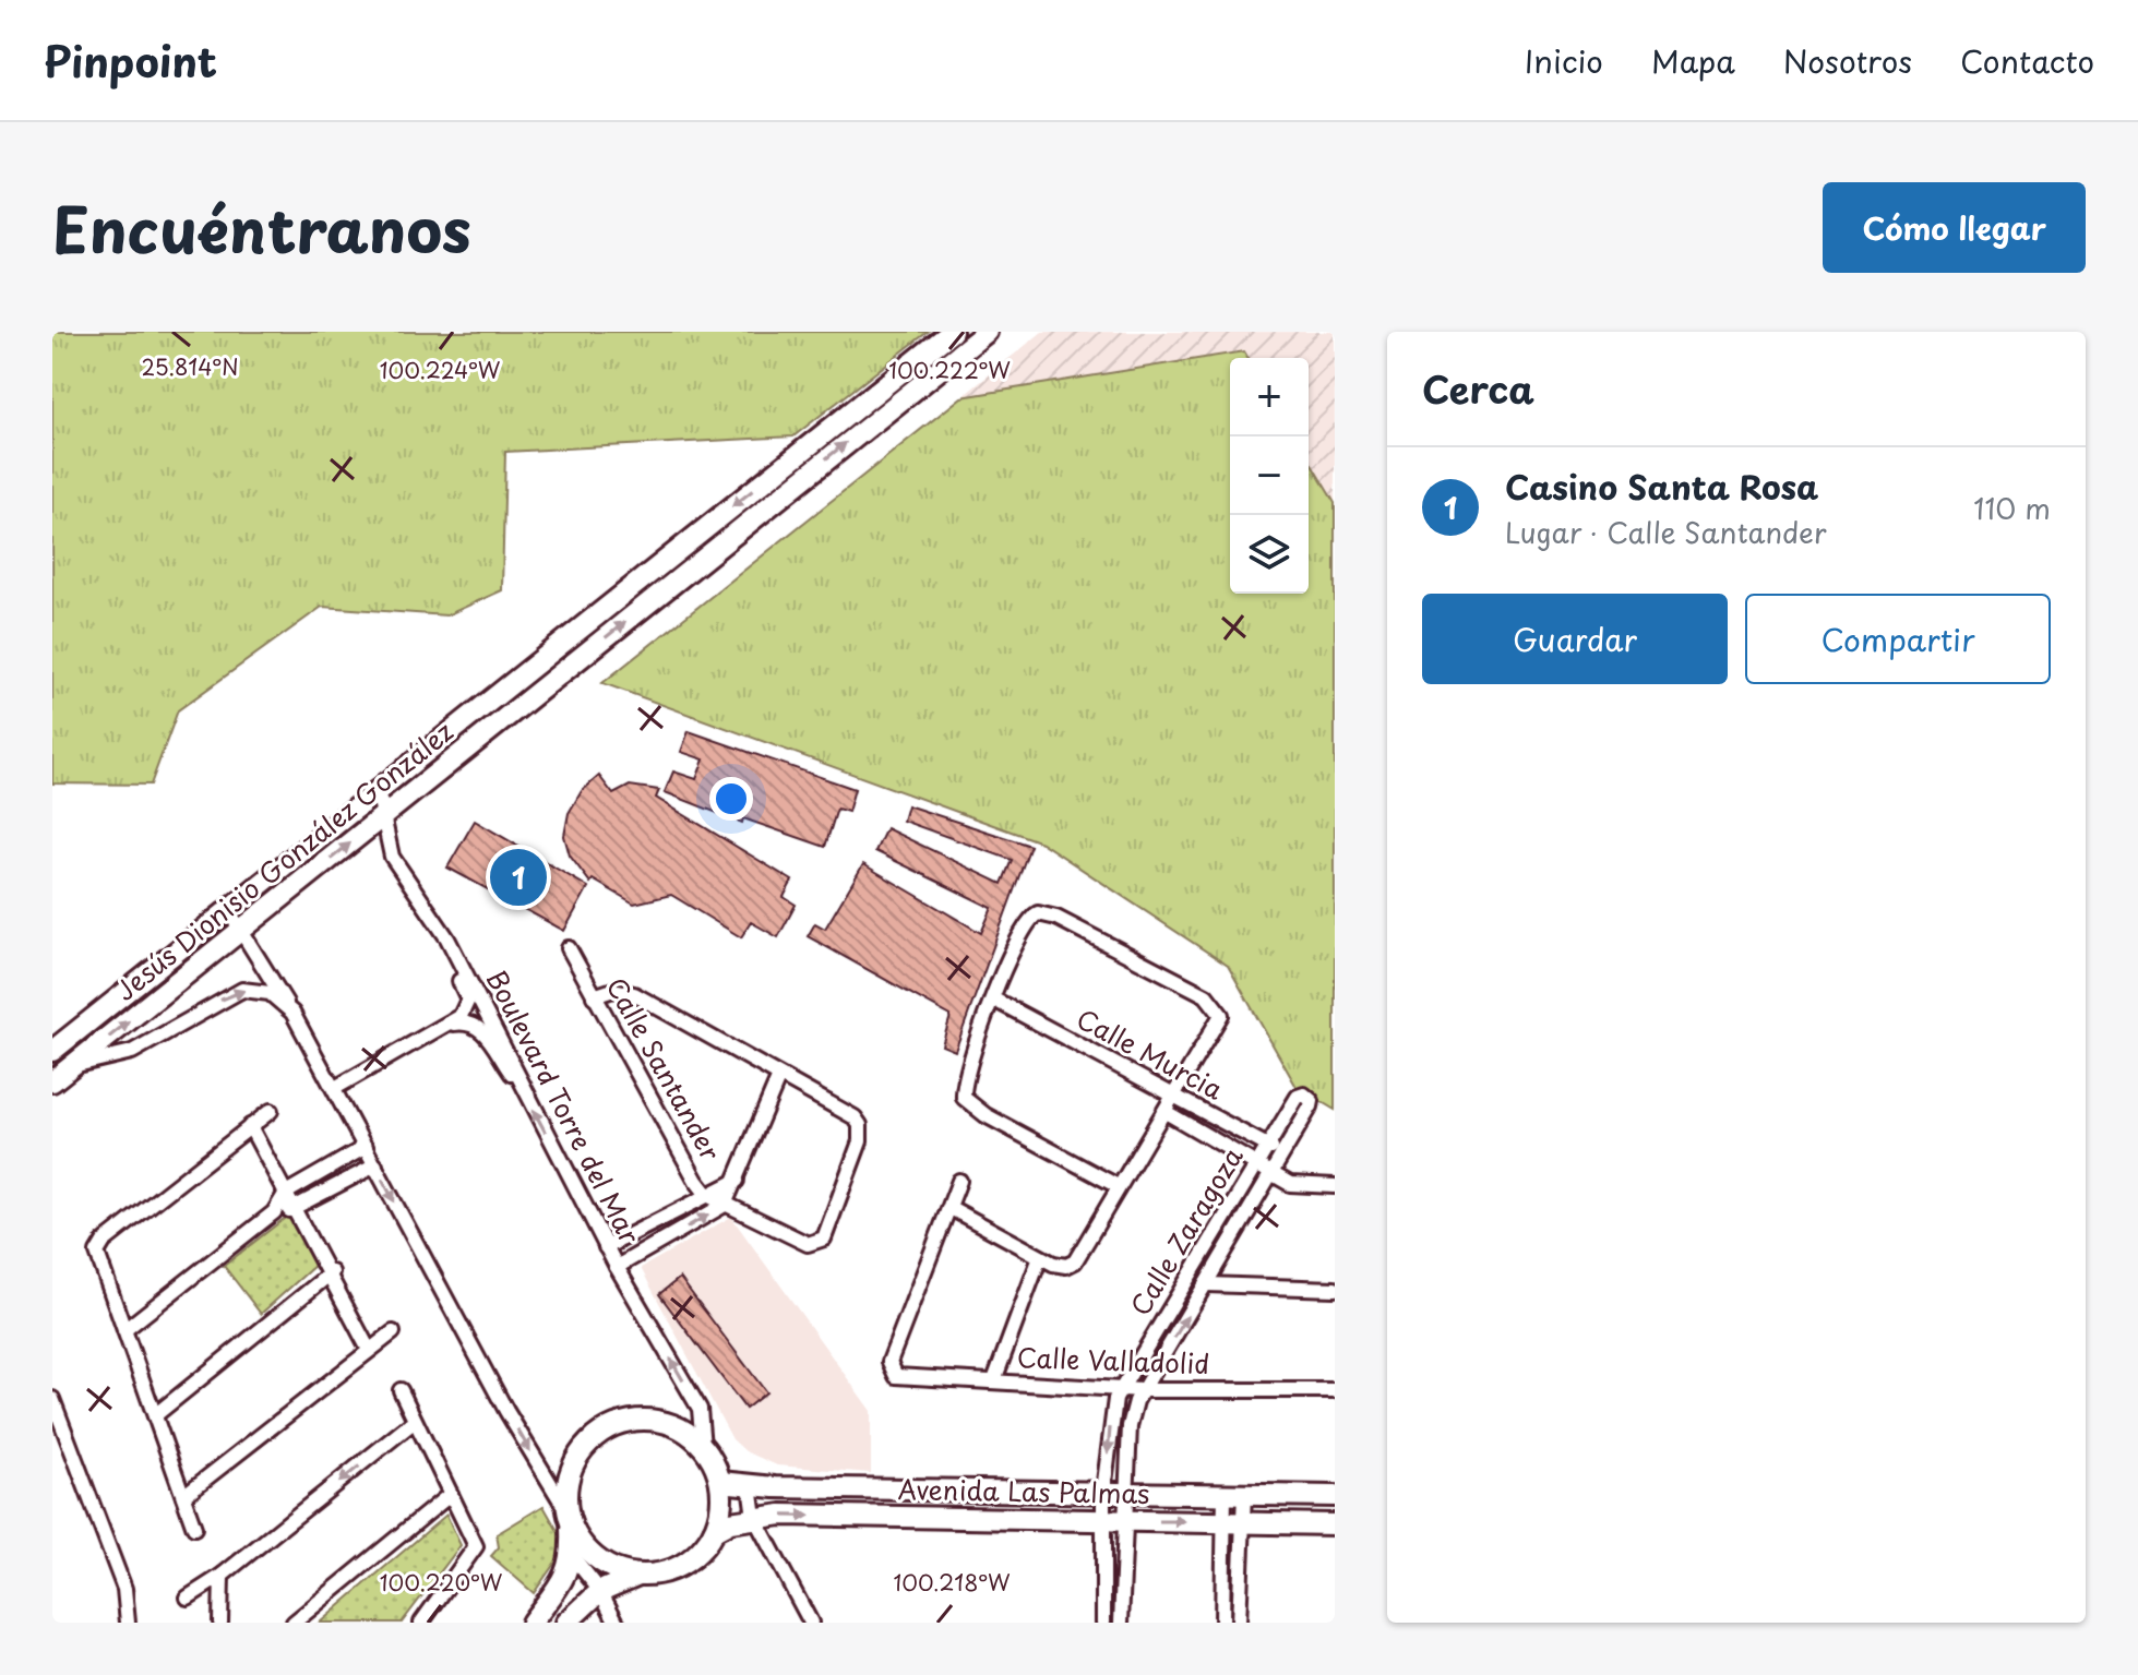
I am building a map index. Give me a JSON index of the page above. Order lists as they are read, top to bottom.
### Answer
{
  "streets": {
    "main road": ["Jesús Dionisio González González", "Avenida Las Palmas"],
    "street": [
      "Calle Murcia",
      "Calle Santander",
      "Boulevard Torre del Mar",
      "Calle Zaragoza",
      "Calle Valladolid"
    ]
  },
  "crossings": [
    ["Jesús Dionisio González González", "Boulevard Torre del Mar"],
    ["Calle Murcia", "Calle Zaragoza"],
    ["Boulevard Torre del Mar", "Avenida Las Palmas"],
    ["Calle Zaragoza", "Calle Valladolid"],
    ["Calle Zaragoza", "Avenida Las Palmas"]
  ],
  "one_way": ["Boulevard Torre del Mar"],
  "page": {
    "header": "Pinpoint",
    "nav": [
      "Inicio",
      "Mapa",
      "Nosotros",
      "Contacto"
    ],
    "title": "Encuéntranos",
    "buttons": [
      "Cómo llegar",
      ["Guardar", "Compartir"]
    ],
    "heading": "Cerca",
    "map_buttons": ["+", "−"],
    "list": [
      {
        "mark": "1",
        "name": "Casino Santa Rosa",
        "note": "Lugar · Calle Santander",
        "value": "110 m"
      }
    ],
    "pins": "1"
  },
  "coordinates": [
    "25.814°N",
    "100.224°W",
    "100.222°W",
    "100.220°W",
    "100.218°W"
  ]
}
